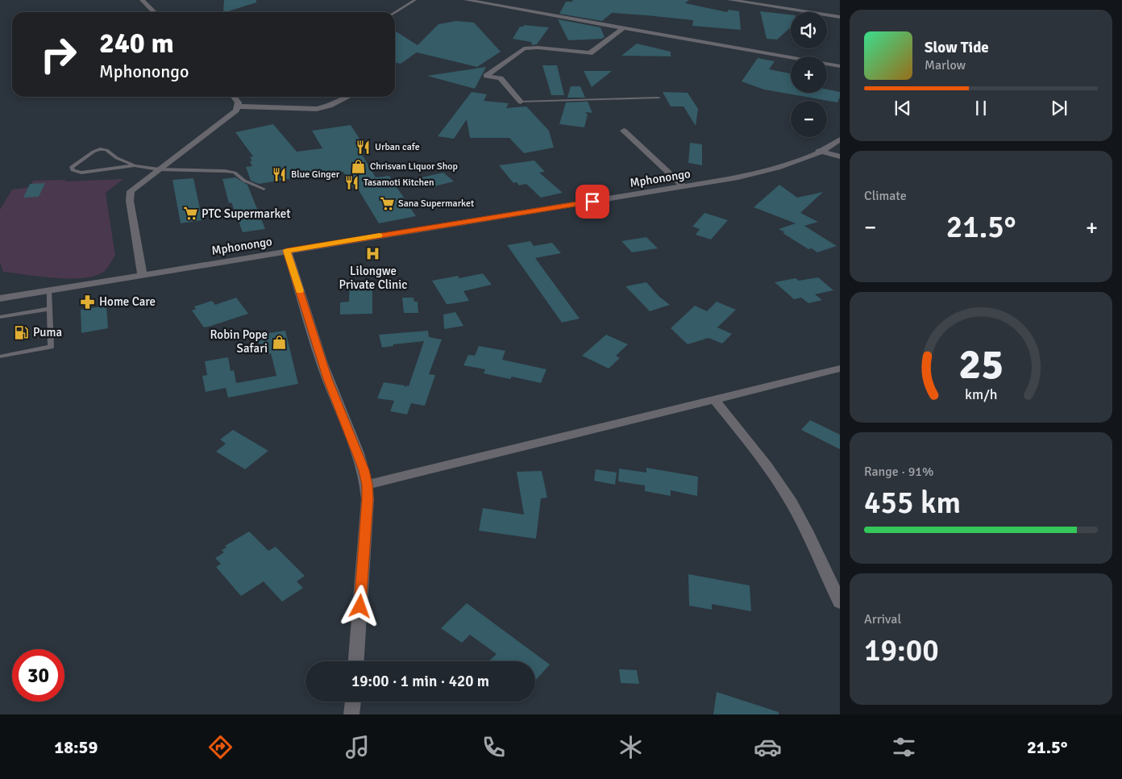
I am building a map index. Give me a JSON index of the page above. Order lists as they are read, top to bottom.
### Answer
{
  "streets": {
    "street": ["Mphonongo"]
  },
  "places": {
    "restaurant": ["Urban cafe", "Blue Ginger", "Tasamoti Kitchen"],
    "shop": ["Chrisvan Liquor Shop", "Robin Pope Safari"],
    "supermarket": ["Sana Supermarket", "PTC Supermarket"],
    "hospital": ["Lilongwe Private Clinic"],
    "pharmacy": ["Home Care"],
    "fuel station": ["Puma"]
  },
  "page": {
    "map_buttons": ["+", "−"],
    "turn": ["240 m", "Mphonongo"],
    "song": ["Slow Tide", "Marlow"],
    "tile": [
      "Climate",
      ["Range · 91%", "455 km"],
      ["Arrival", "19:00"]
    ],
    "heat": ["−", "21.5°", "+"],
    "limit": "30",
    "trip": "19:00 · 1 min · 420 m",
    "tabs": ["18:59", "21.5°"],
    "gauge": ["25", "km/h"]
  }
}
